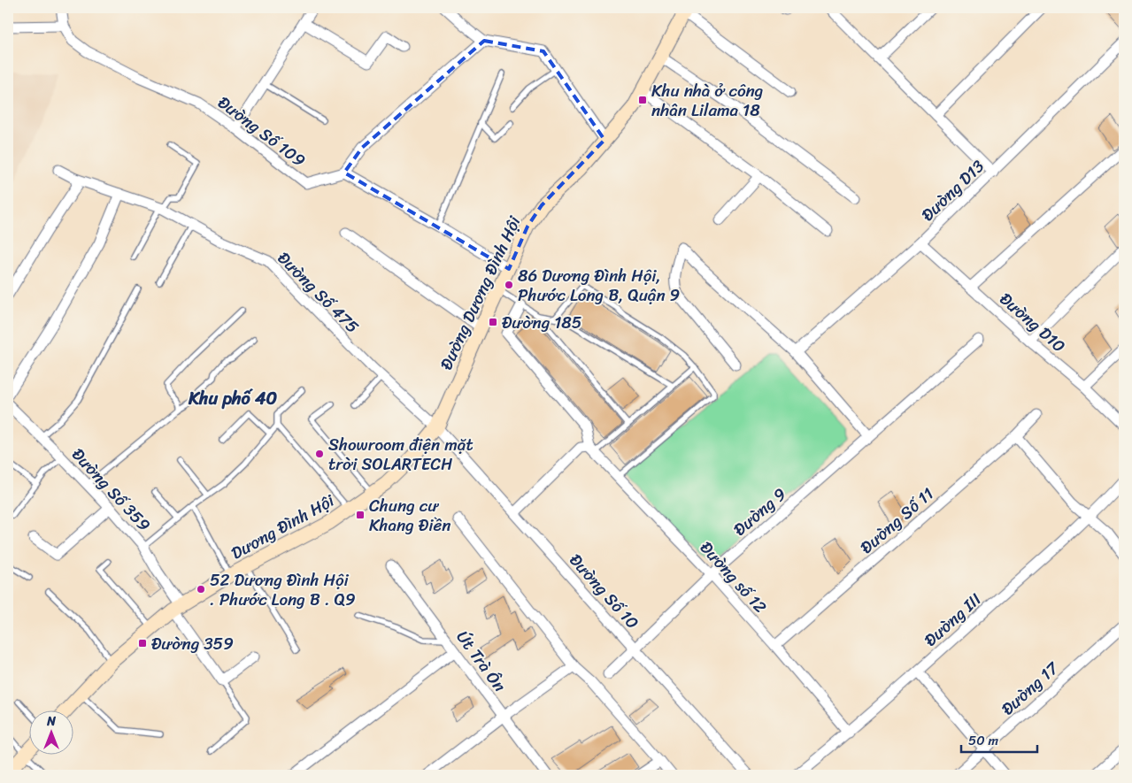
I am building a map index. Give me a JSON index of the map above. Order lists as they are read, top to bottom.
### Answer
{
  "streets": {
    "street": [
      "Đường Số 109",
      "Đường D13",
      "Đường Số 475",
      "Đường Dương Đình Hội",
      "Đường D10",
      "Đường Số 359",
      "Đường 9",
      "Đường Số 11",
      "Dương Đình Hội",
      "Đường số 12",
      "Đường Số 10",
      "Đường III",
      "Út Trà Ôn",
      "Đường 17"
    ]
  },
  "crossings": [
    ["Đường D13", "Đường D10"],
    ["Đường Số 475", "Đường Dương Đình Hội"],
    ["Đường Số 475", "Dương Đình Hội"],
    ["Đường Số 475", "Đường Số 10"],
    ["Đường Dương Đình Hội", "Dương Đình Hội"],
    ["Đường Dương Đình Hội", "Đường Số 10"],
    ["Đường Số 359", "Dương Đình Hội"],
    ["Đường 9", "Đường số 12"],
    ["Đường 9", "Đường Số 10"],
    ["Đường Số 11", "Đường số 12"],
    ["Dương Đình Hội", "Đường Số 10"],
    ["Đường số 12", "Đường III"]
  ],
  "districts": ["Khu phố 40"],
  "places": {
    "transit": [
      "Khu nhà ở công nhân Lilama 18",
      "Đường 185",
      "Chung cư Khang Điền",
      "Đường 359"
    ],
    "other": ["86 Dương Đình Hội, Phước Long B, Quận 9", "Showroom điện mặt trời SOLARTECH", "52 Dương Đình Hội . Phước Long B . Q9"]
  },
  "scale_bar": "50 m",
  "north": "top"
}
